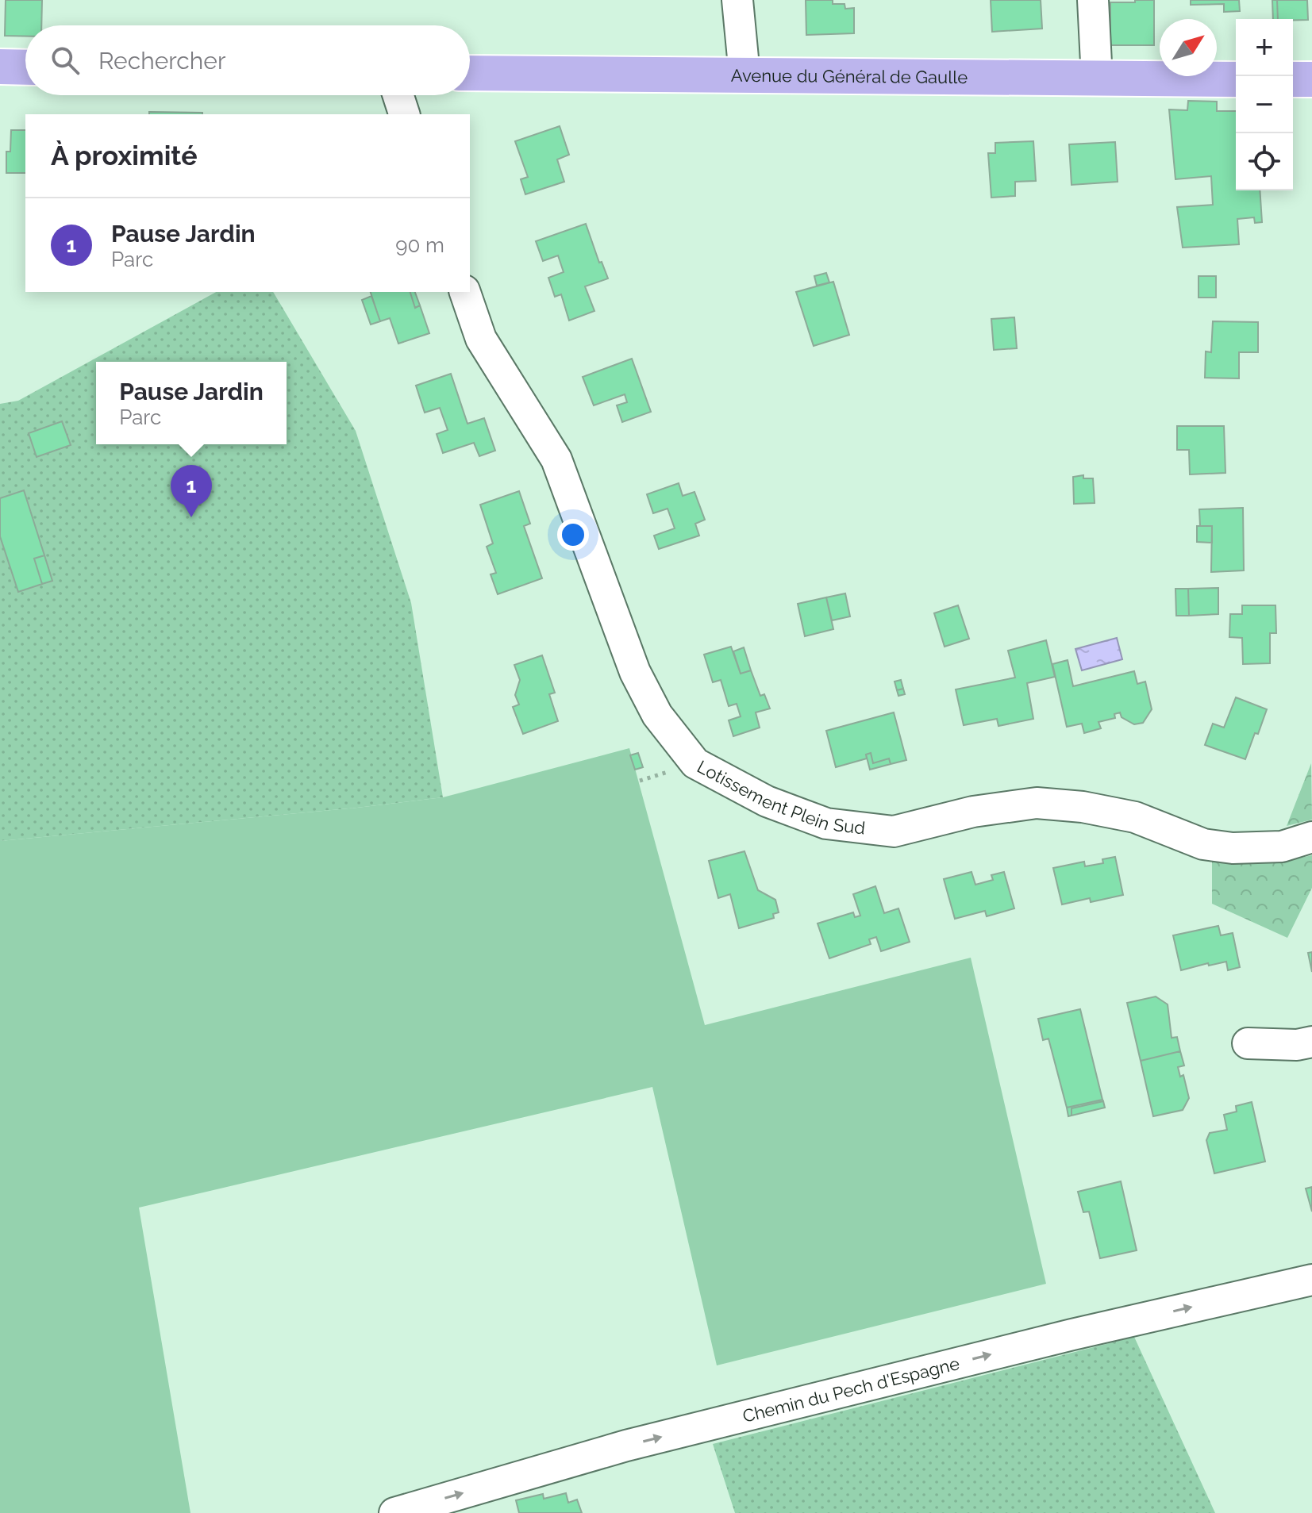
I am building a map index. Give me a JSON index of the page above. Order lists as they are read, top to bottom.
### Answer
{
  "streets": {
    "main road": ["Avenue du Général de Gaulle"],
    "street": ["Lotissement Plein Sud", "Chemin du Pech d'Espagne"]
  },
  "one_way": ["Chemin du Pech d'Espagne"],
  "north": "top right",
  "page": {
    "map_buttons": ["+", "−"],
    "search": "Rechercher",
    "heading": "À proximité",
    "list": [
      {
        "mark": "1",
        "name": "Pause Jardin",
        "note": "Parc",
        "value": "90 m"
      }
    ],
    "popup": ["Pause Jardin", "Parc"],
    "pins": "1"
  }
}
